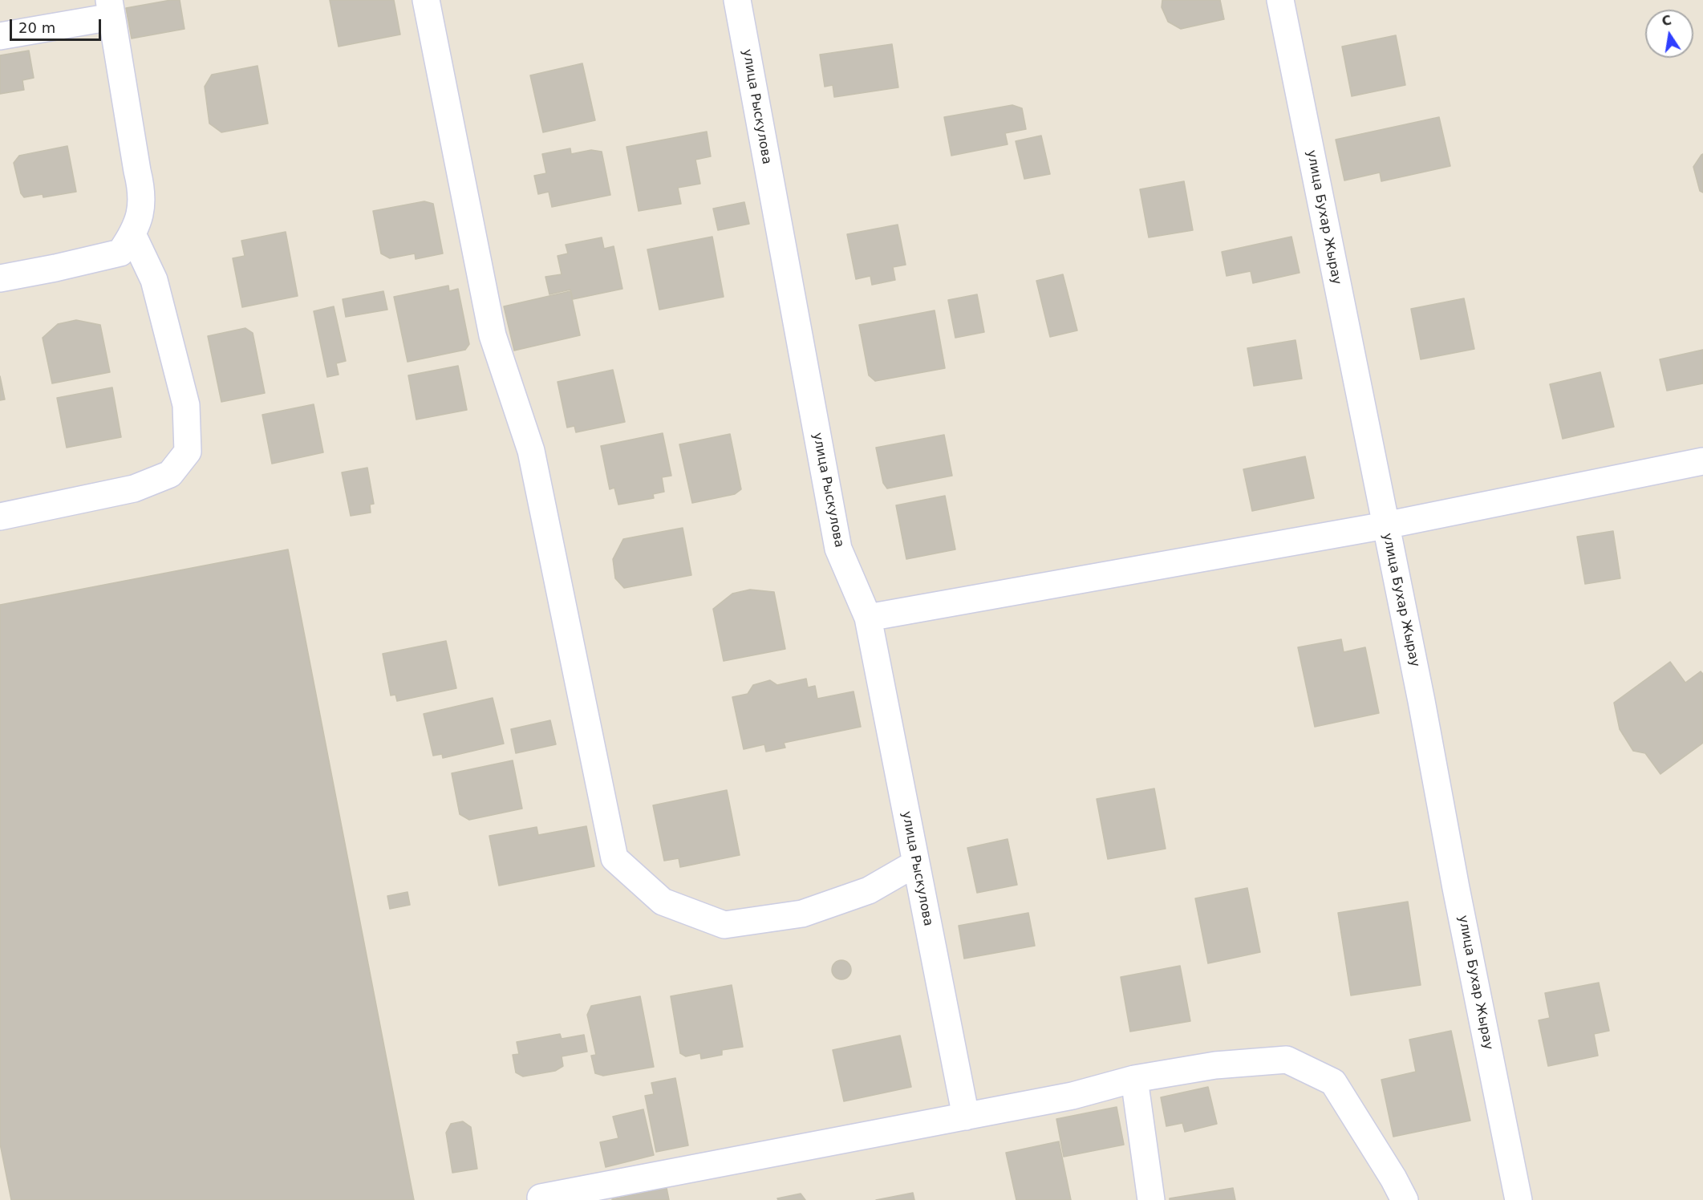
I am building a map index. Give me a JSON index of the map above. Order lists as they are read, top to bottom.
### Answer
{
  "streets": {
    "street": ["улица Рыскулова", "улица Бухар Жырау"]
  },
  "scale_bar": "20 m",
  "north": "top"
}
